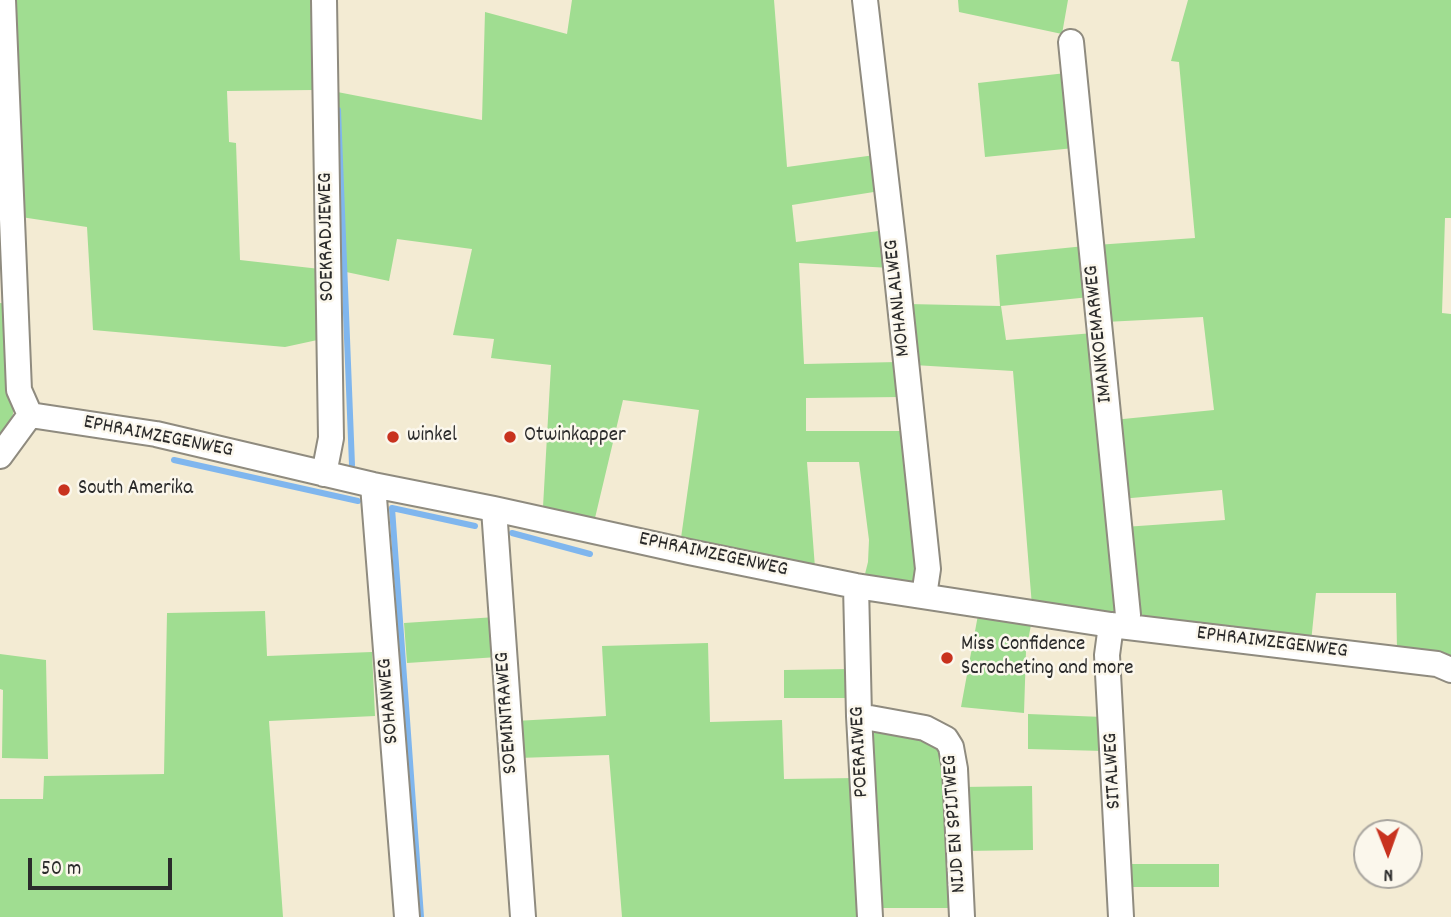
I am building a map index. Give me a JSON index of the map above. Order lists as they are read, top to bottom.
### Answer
{
  "streets": {
    "street": [
      "SOEKRADJIEWEG",
      "MOHANLALWEG",
      "IMANKOEMARWEG",
      "EPHRAIMZEGENWEG",
      "SOHANWEG",
      "SOEMINTRAWEG",
      "POERAIWEG",
      "SITALWEG",
      "NIJD EN SPIJTWEG"
    ]
  },
  "crossings": [
    ["SOEKRADJIEWEG", "EPHRAIMZEGENWEG"],
    ["MOHANLALWEG", "EPHRAIMZEGENWEG"],
    ["IMANKOEMARWEG", "EPHRAIMZEGENWEG"],
    ["IMANKOEMARWEG", "SITALWEG"],
    ["EPHRAIMZEGENWEG", "SOHANWEG"],
    ["EPHRAIMZEGENWEG", "SOEMINTRAWEG"],
    ["EPHRAIMZEGENWEG", "POERAIWEG"],
    ["EPHRAIMZEGENWEG", "SITALWEG"],
    ["POERAIWEG", "NIJD EN SPIJTWEG"]
  ],
  "places": [
    "winkel",
    "Otwinkapper",
    "South Amerika",
    "Miss Confidence Scrocheting and more"
  ],
  "scale_bar": "50 m",
  "north": "bottom"
}
